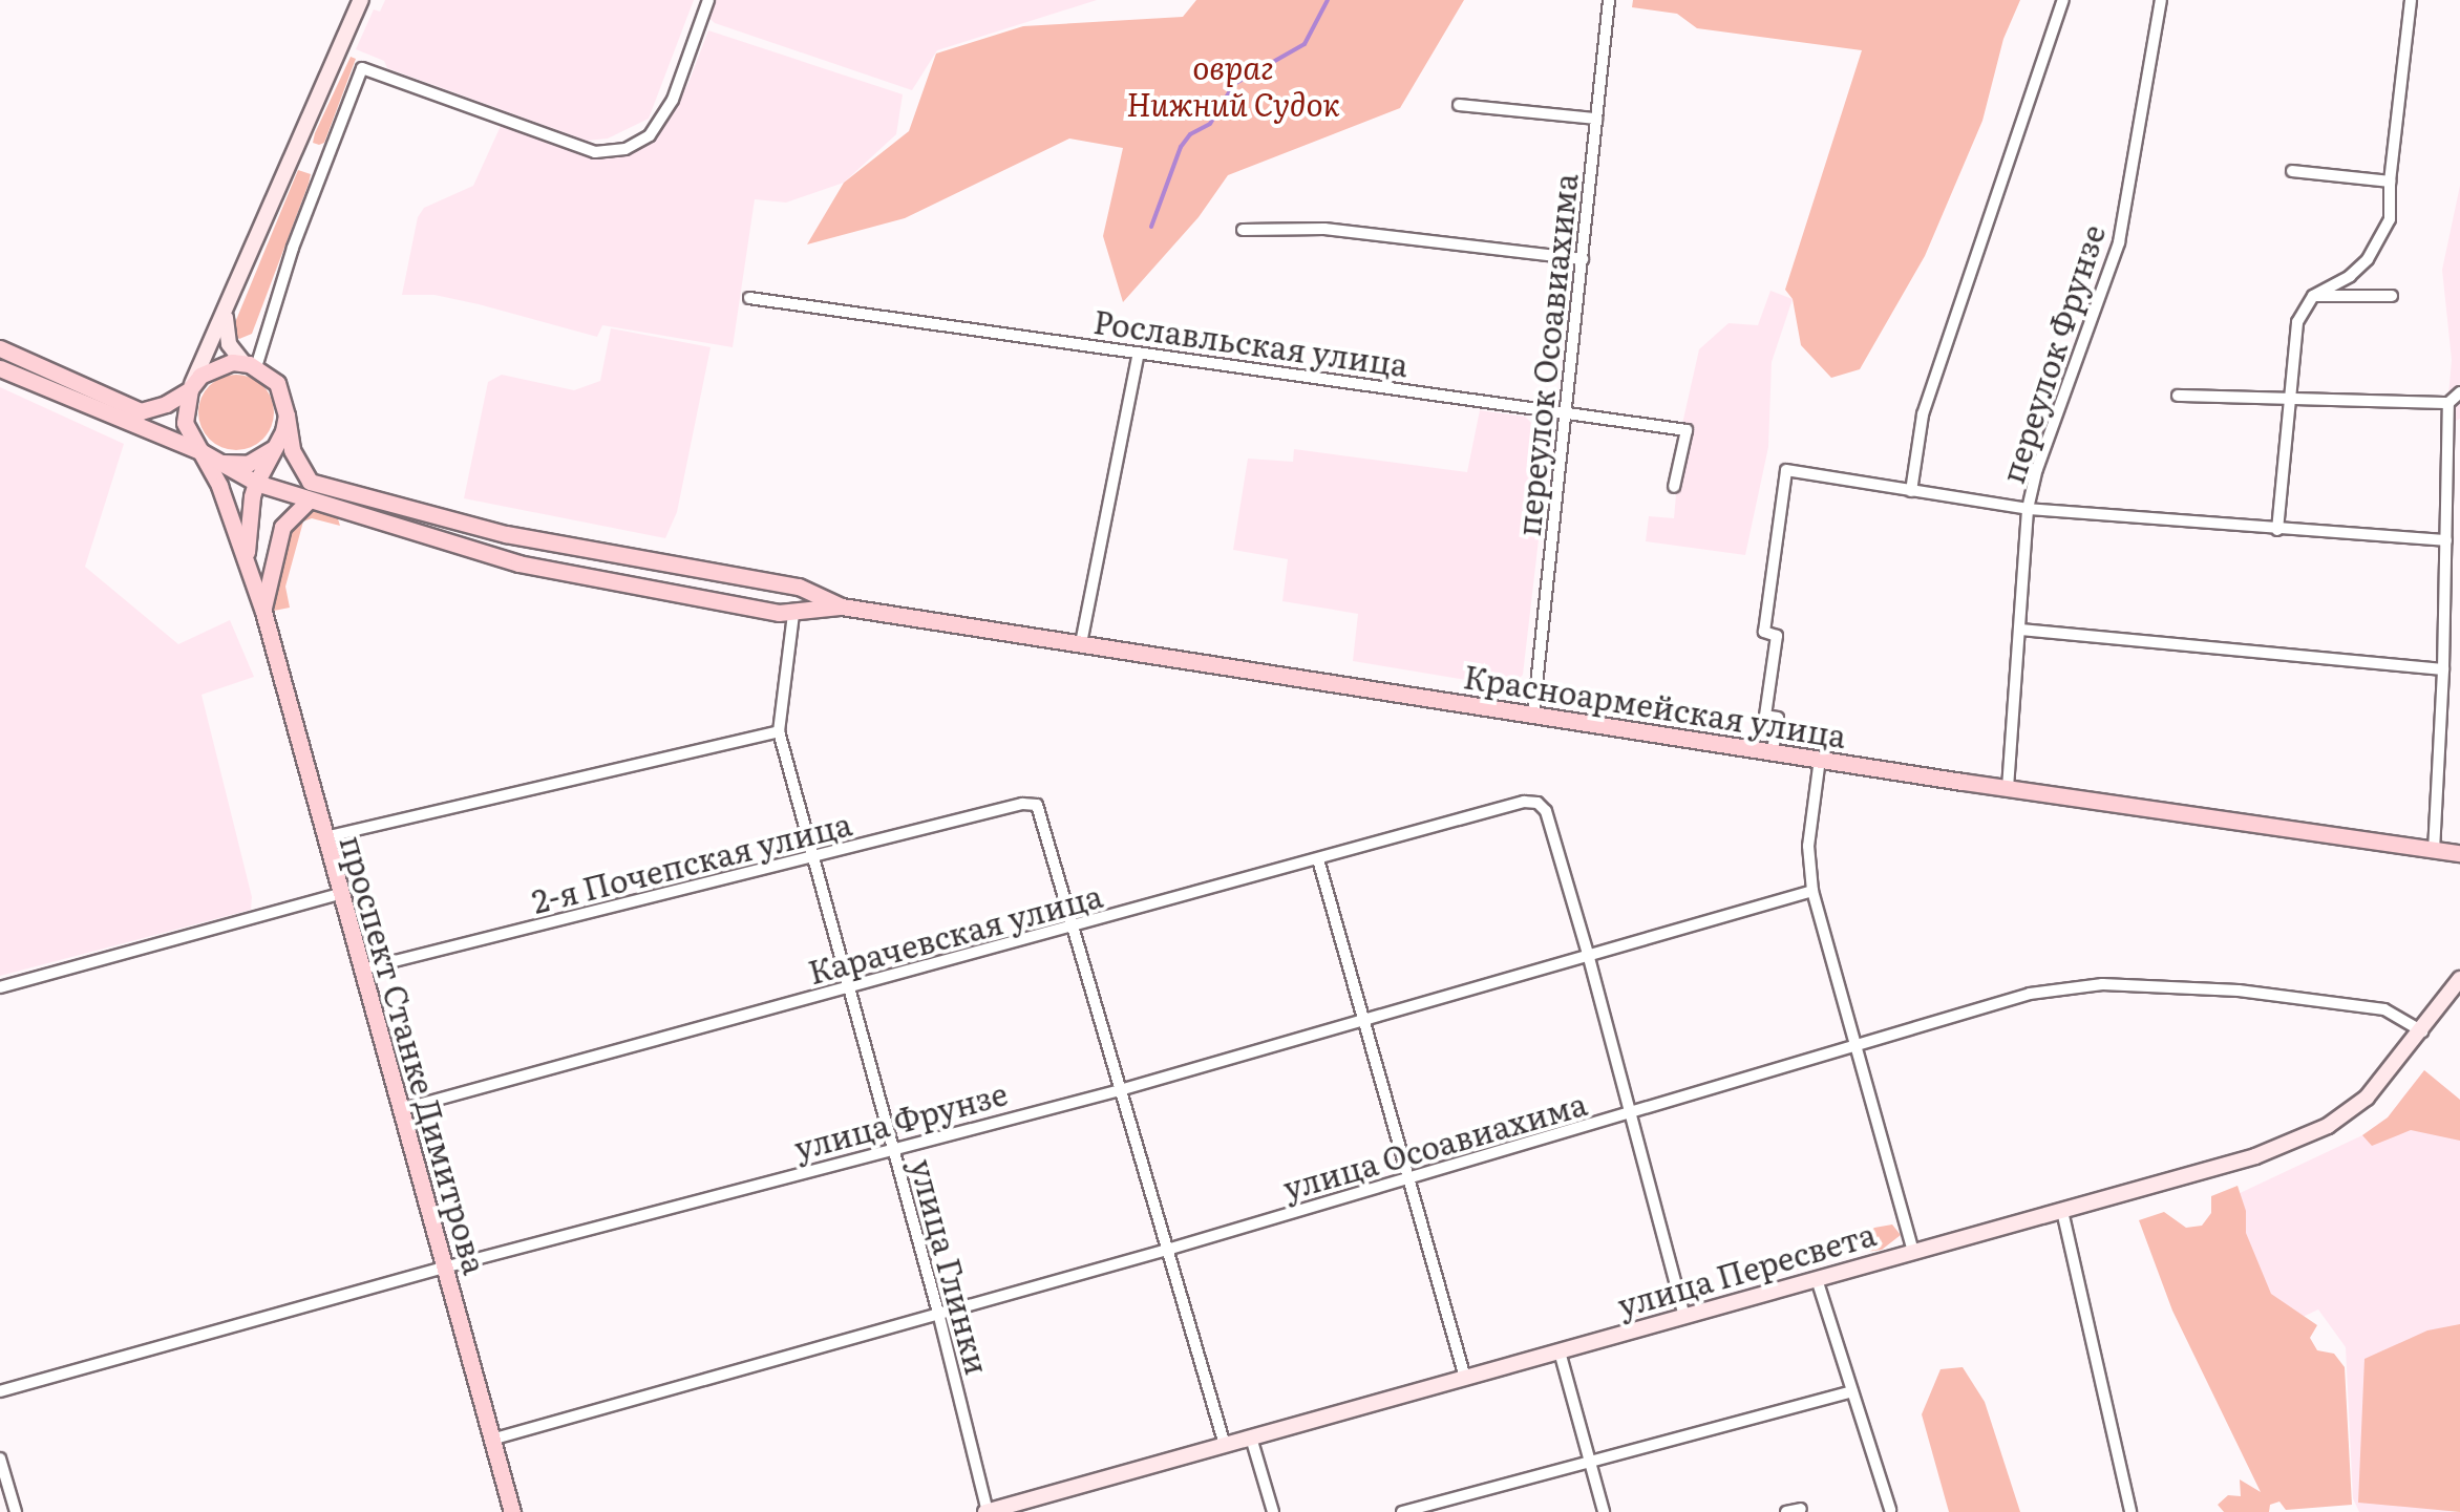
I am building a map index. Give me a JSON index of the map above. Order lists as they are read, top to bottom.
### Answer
{
  "streets": {
    "main road": ["Красноармейская улица", "проспект Станке Димитрова", "улица Пересвета"],
    "street": [
      "Рославльская улица",
      "переулок Фрунзе",
      "переулок Осоавиахима",
      "2-я Почепская улица",
      "Карачевская улица",
      "улица Фрунзе",
      "улица Осоавиахима",
      "улица Глинки"
    ]
  },
  "crossings": [
    ["Рославльская улица", "переулок Осоавиахима"],
    ["переулок Фрунзе", "Красноармейская улица"],
    ["переулок Осоавиахима", "Красноармейская улица"],
    ["2-я Почепская улица", "Карачевская улица"],
    ["2-я Почепская улица", "проспект Станке Димитрова"],
    ["2-я Почепская улица", "улица Глинки"],
    ["Карачевская улица", "проспект Станке Димитрова"],
    ["Карачевская улица", "улица Фрунзе"],
    ["Карачевская улица", "улица Глинки"],
    ["проспект Станке Димитрова", "улица Фрунзе"],
    ["проспект Станке Димитрова", "улица Осоавиахима"],
    ["улица Фрунзе", "улица Глинки"],
    ["улица Осоавиахима", "улица Глинки"],
    ["улица Осоавиахима", "улица Пересвета"],
    ["улица Глинки", "улица Пересвета"]
  ],
  "parks": ["овраг Нижний Судок"]
}
